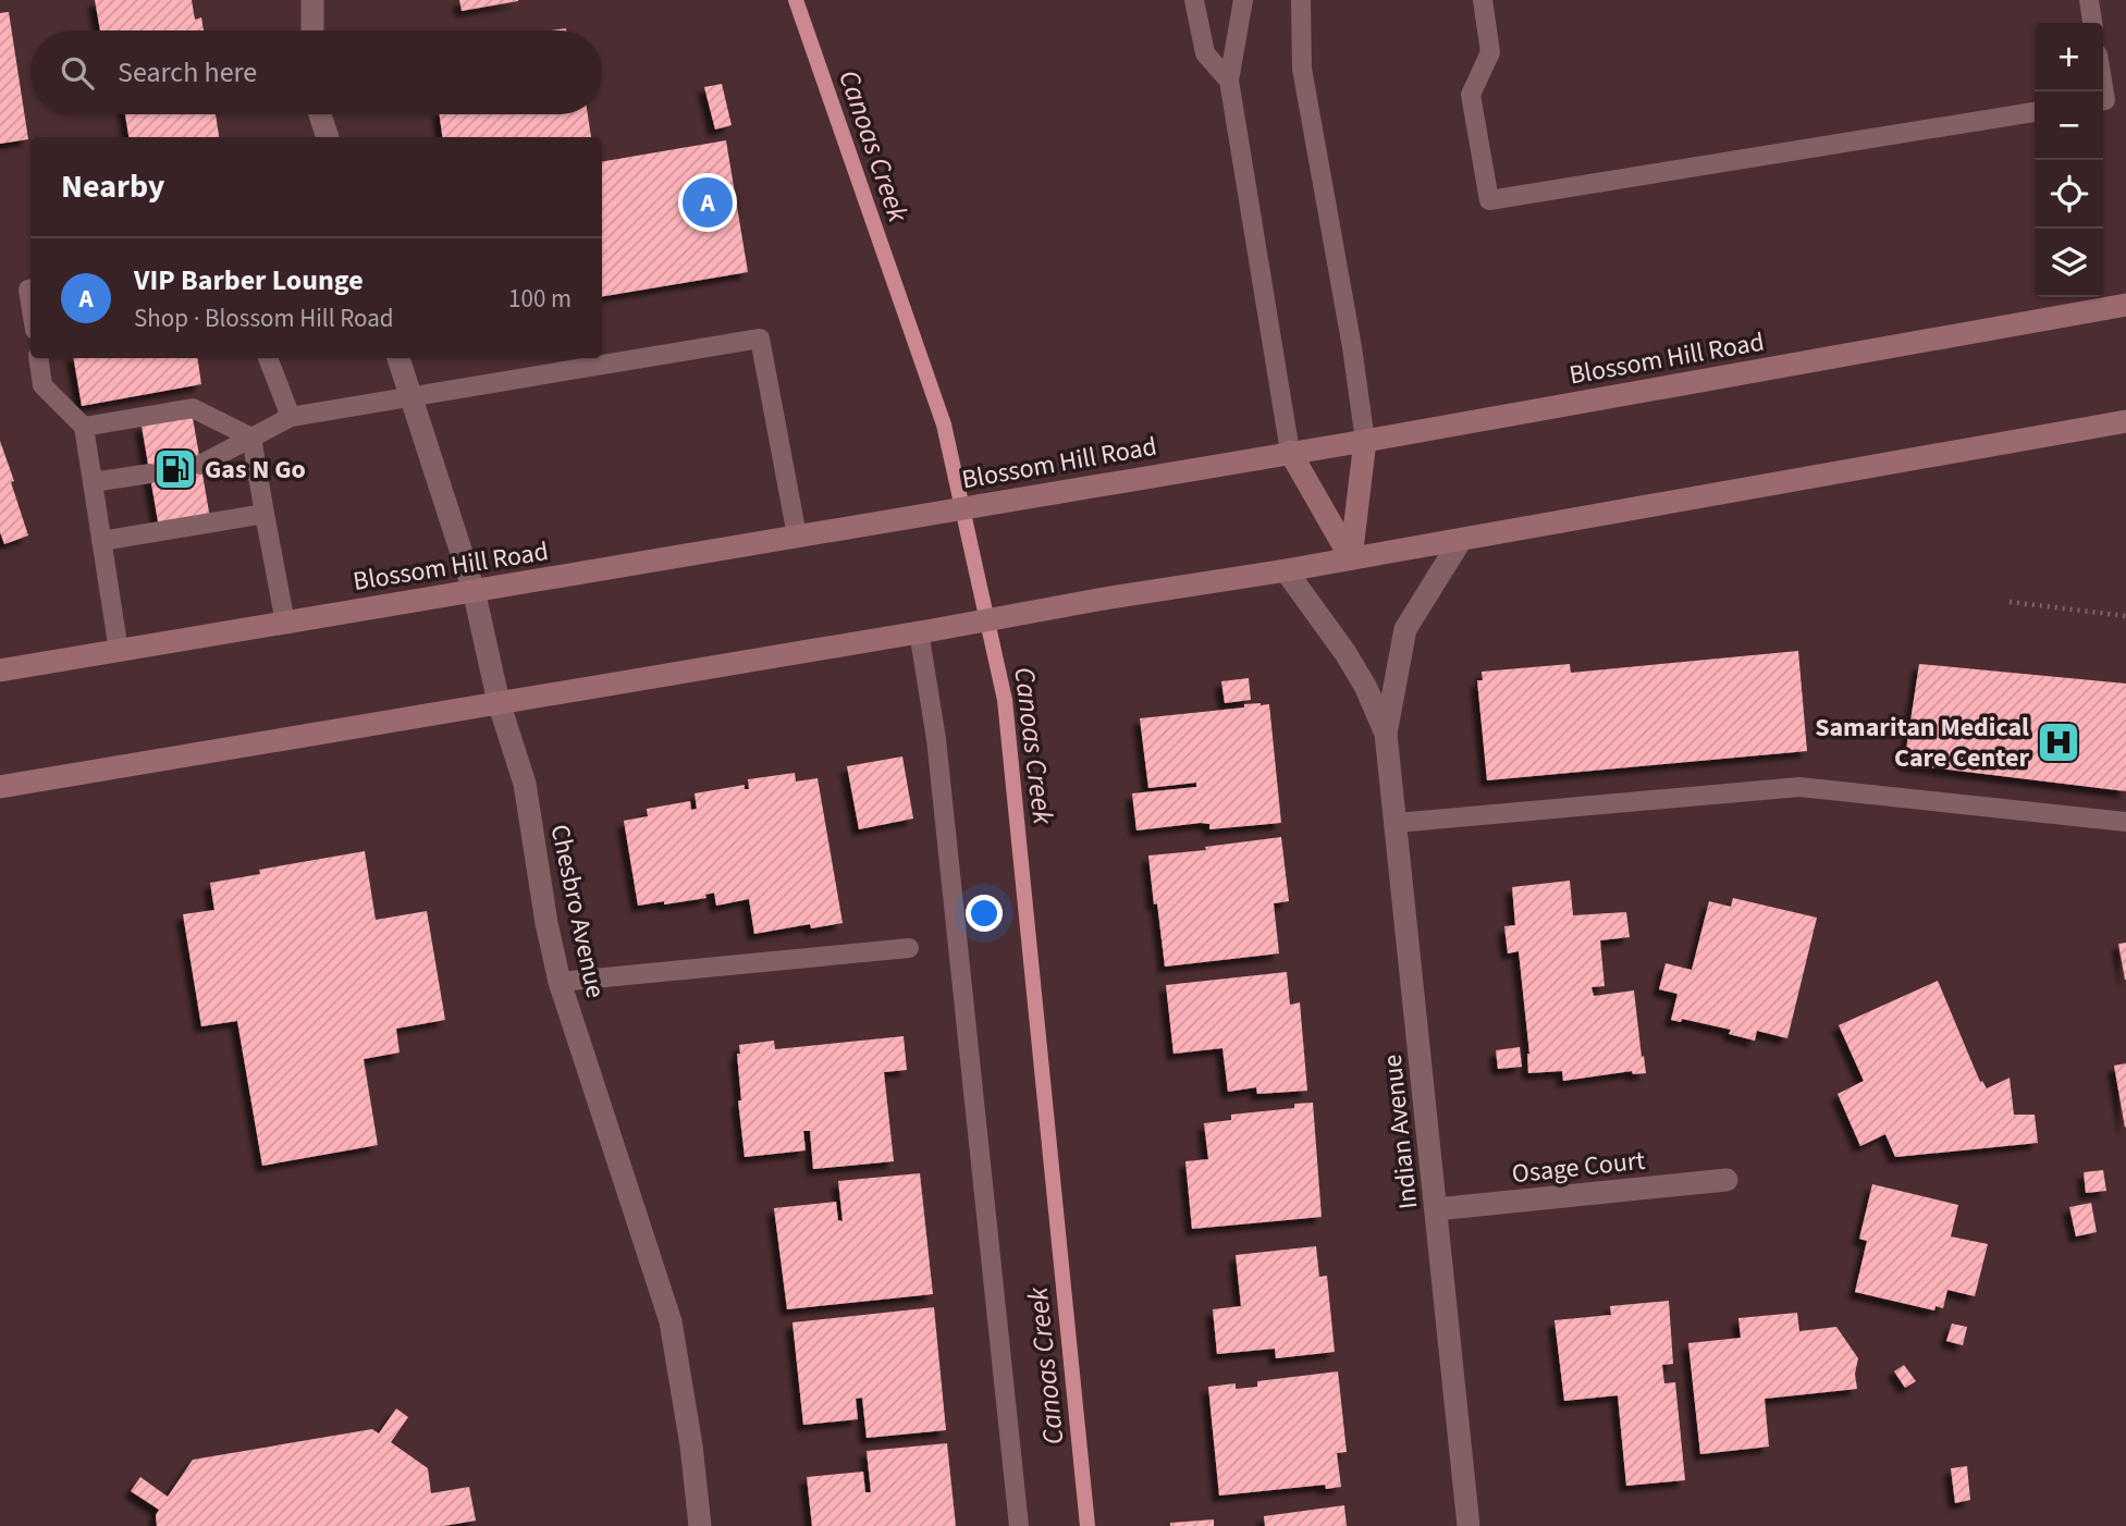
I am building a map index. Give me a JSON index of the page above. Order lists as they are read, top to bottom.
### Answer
{
  "streets": {
    "main road": ["Blossom Hill Road"],
    "street": ["Chesbro Avenue", "Indian Avenue", "Osage Court"]
  },
  "crossings": [
    ["Blossom Hill Road", "Chesbro Avenue"],
    ["Indian Avenue", "Osage Court"]
  ],
  "water": ["Canoas Creek"],
  "places": {
    "fuel station": ["Gas N Go"],
    "hospital": ["Samaritan Medical Care Center"]
  },
  "page": {
    "map_buttons": ["+", "−"],
    "search": "Search here",
    "heading": "Nearby",
    "pins": "A",
    "list": [
      {
        "mark": "A",
        "name": "VIP Barber Lounge",
        "note": "Shop · Blossom Hill Road",
        "value": "100 m"
      }
    ]
  }
}
